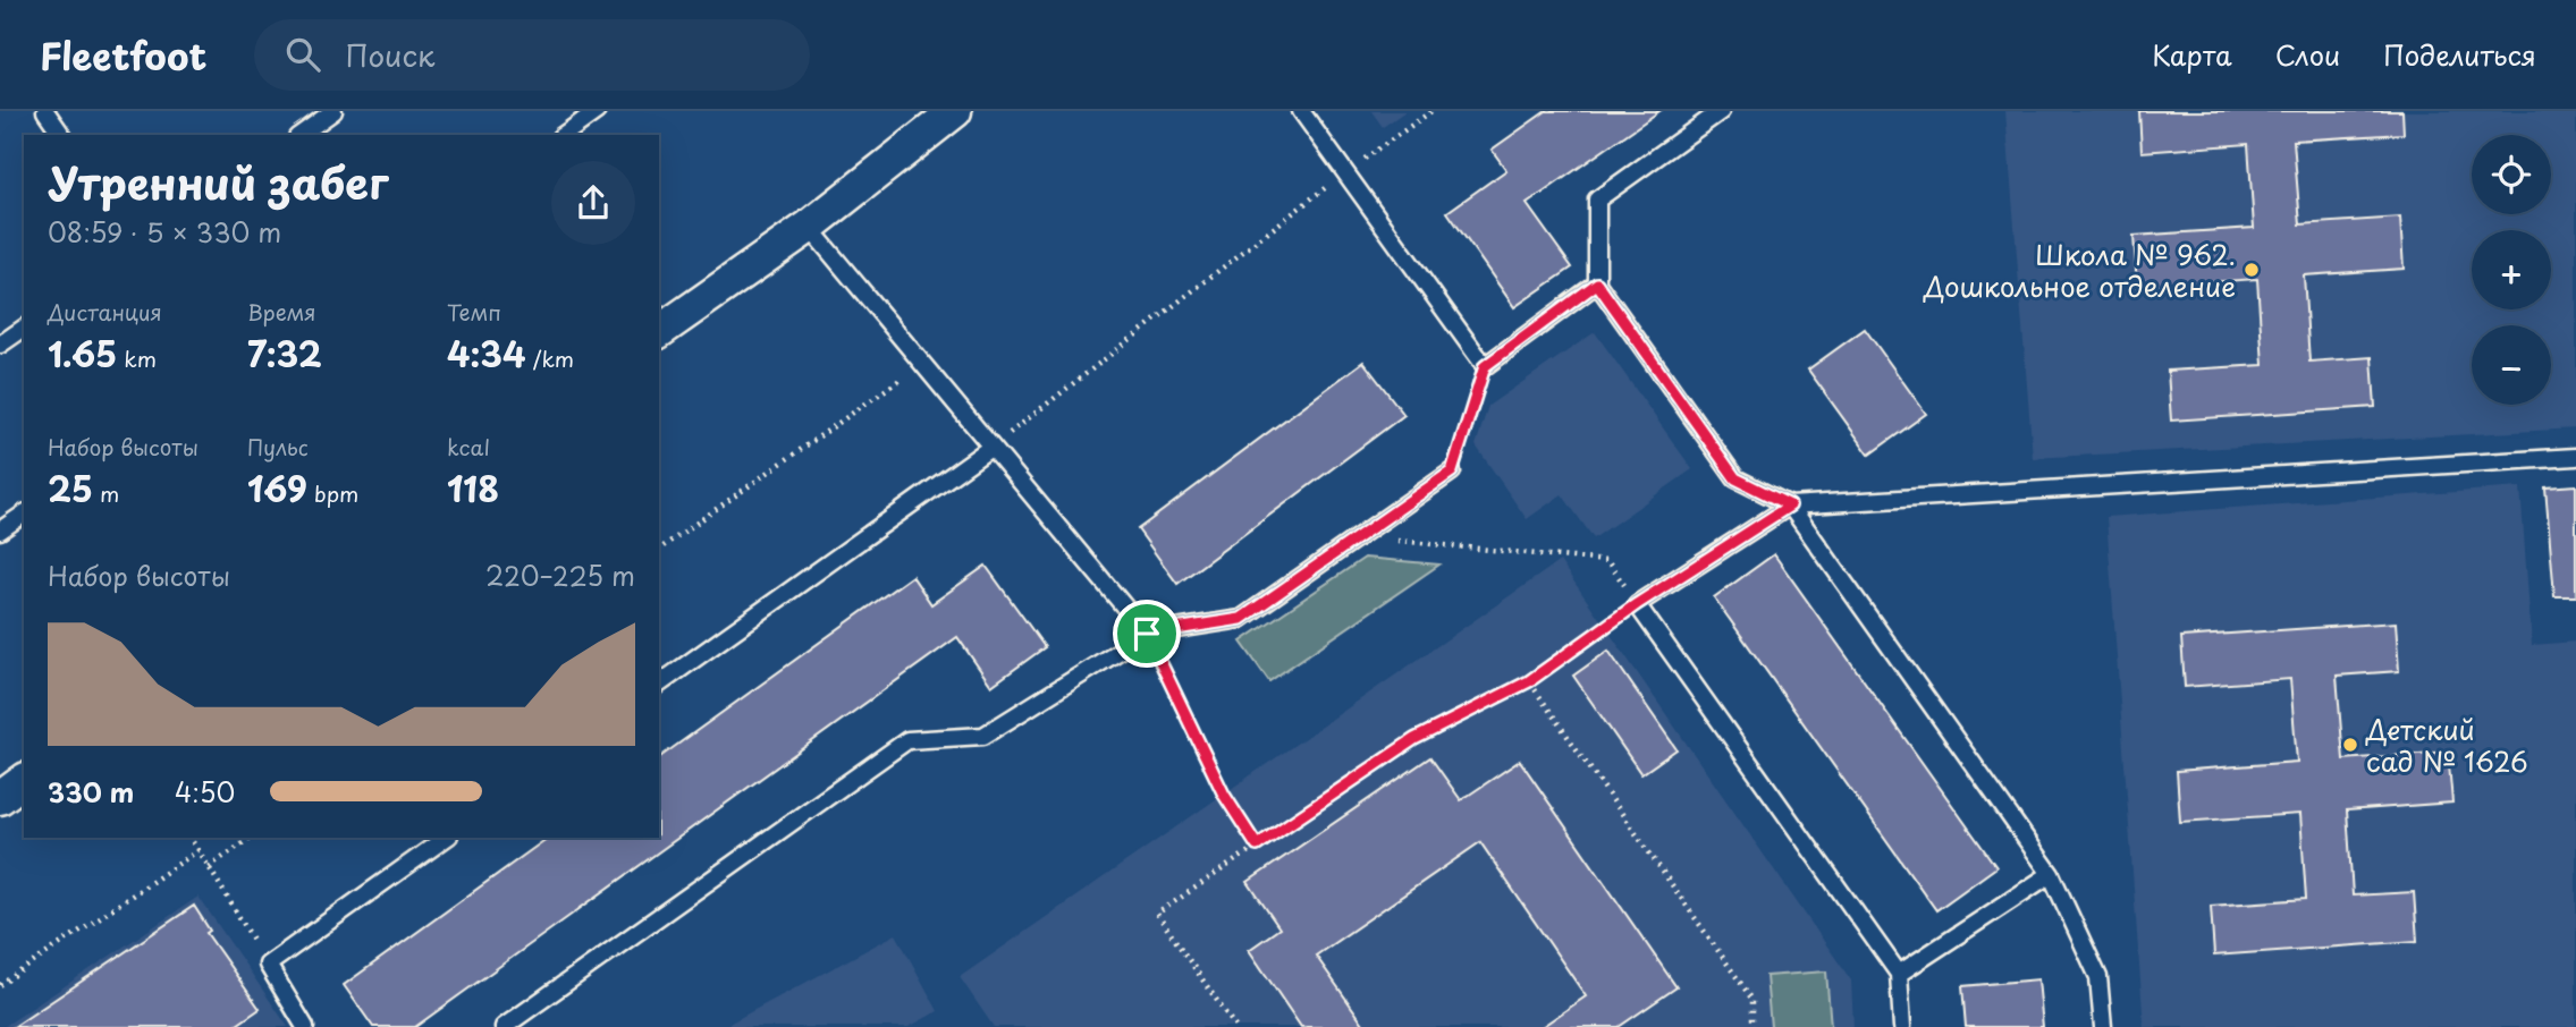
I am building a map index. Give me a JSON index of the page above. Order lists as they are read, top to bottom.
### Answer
{
  "places": ["Школа № 962. Дошкольное отделение", "Детский сад № 1626"],
  "page": {
    "header": "Fleetfoot",
    "search": "Поиск",
    "nav": ["Карта", "Слои", "Поделиться"],
    "map_buttons": ["+", "−"],
    "heading": ["Утренний забег", "08:59 · 5 × 330 m"],
    "stats": [
      ["Дистанция", "1.65 km"],
      ["Время", "7:32"],
      ["Темп", "4:34 /km"],
      ["Набор высоты", "25 m"],
      ["Пульс", "169 bpm"],
      ["kcal", "118"]
    ],
    "chart": ["Набор высоты", "220–225 m"],
    "list": [
      {
        "name": "330 m",
        "note": "4:50"
      }
    ]
  }
}
